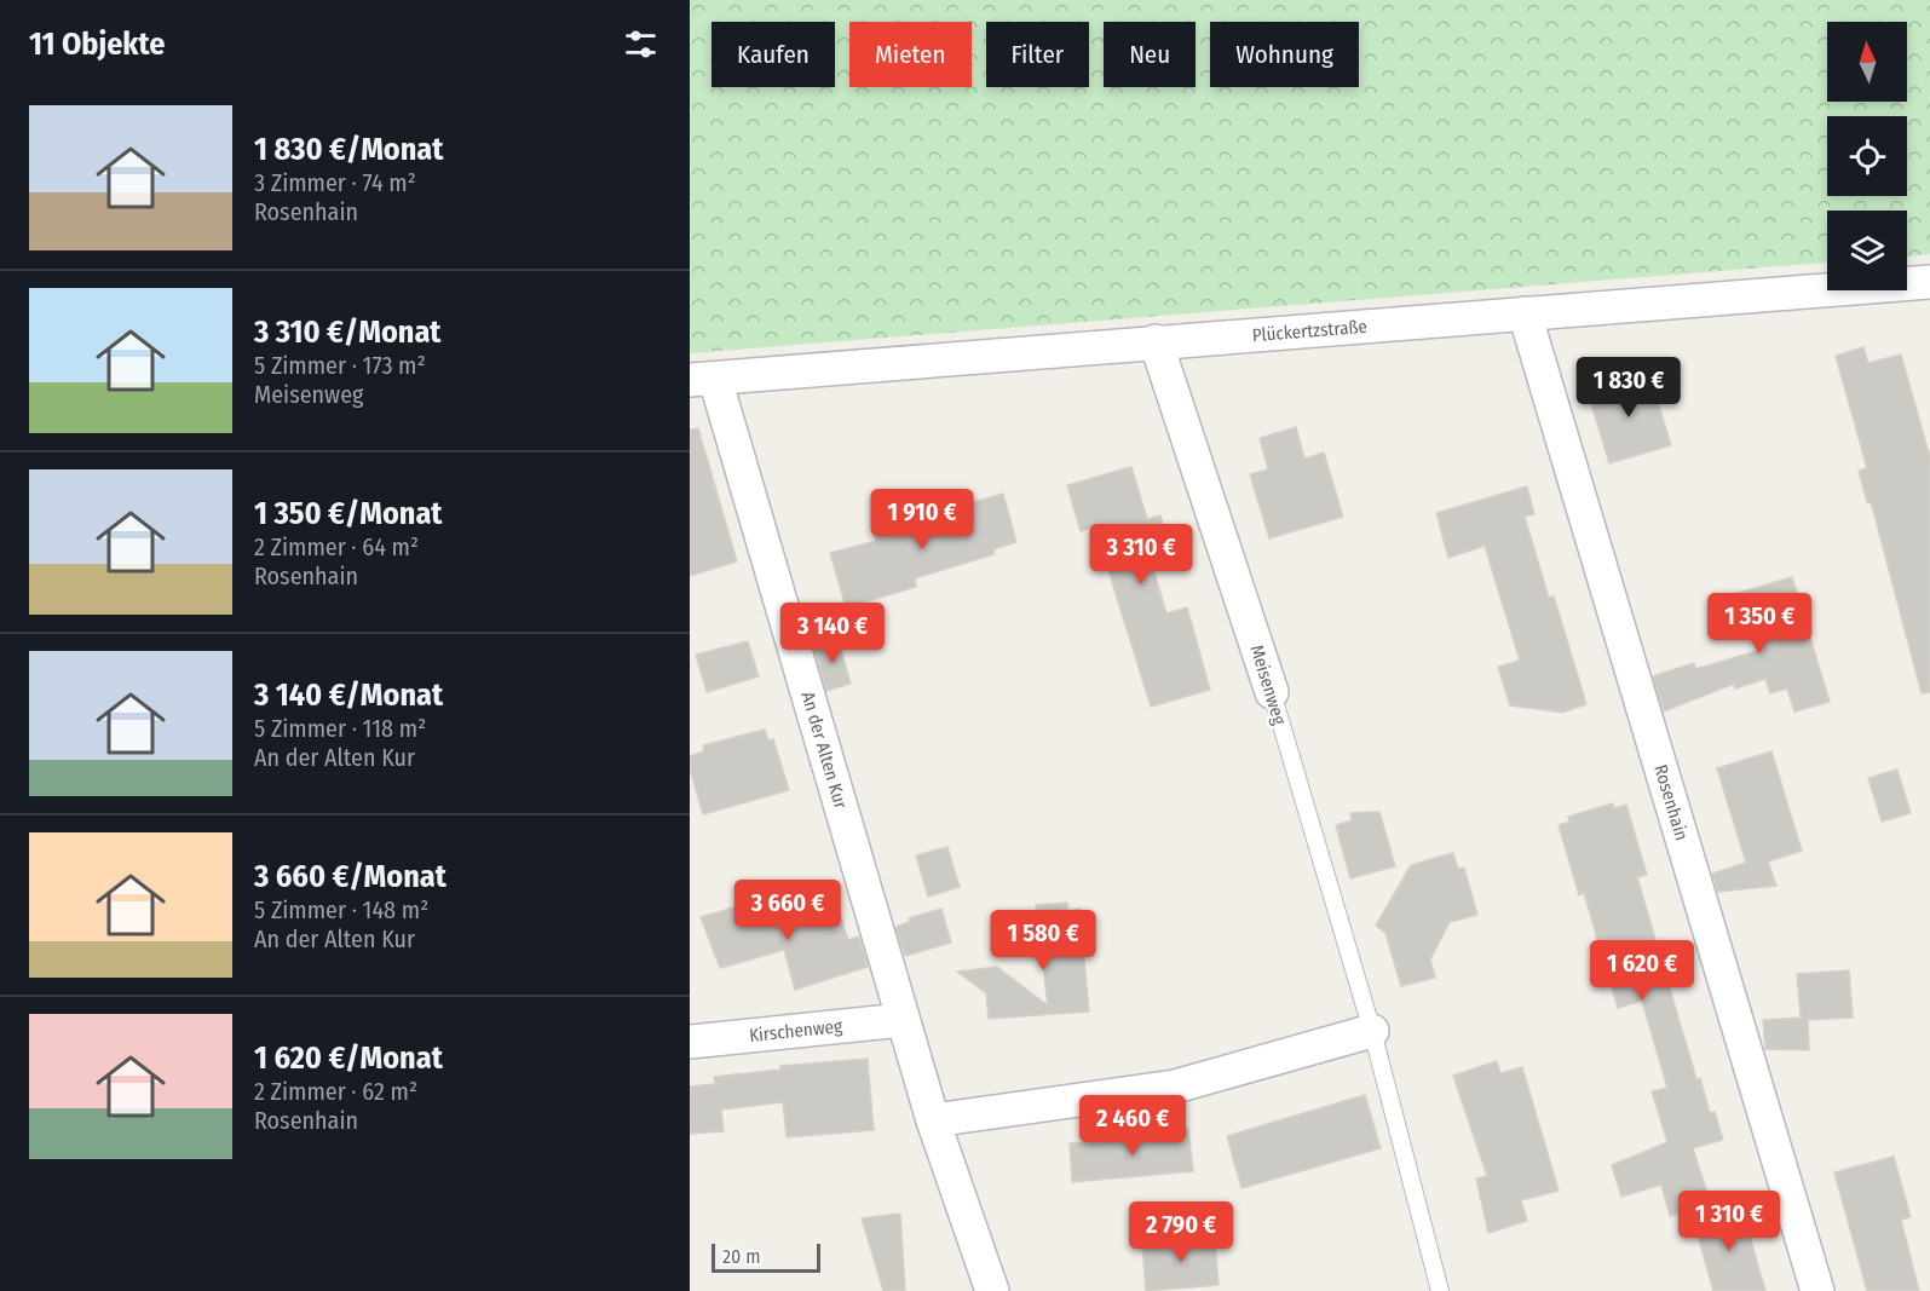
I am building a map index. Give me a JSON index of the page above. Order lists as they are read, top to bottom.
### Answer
{
  "streets": {
    "street": [
      "Plückertzstraße",
      "Meisenweg",
      "An der Alten Kur",
      "Rosenhain",
      "Kirschenweg"
    ]
  },
  "crossings": [
    ["Plückertzstraße", "Meisenweg"],
    ["Plückertzstraße", "An der Alten Kur"],
    ["Plückertzstraße", "Rosenhain"],
    ["An der Alten Kur", "Kirschenweg"]
  ],
  "scale_bar": "20 m",
  "north": "top",
  "page": {
    "heading": "11 Objekte",
    "chip": [
      "Kaufen",
      "Mieten",
      "Filter",
      "Neu",
      "Wohnung"
    ],
    "list": [
      {
        "name": "1 830 €/Monat",
        "note": "3 Zimmer · 74 m² · Rosenhain"
      },
      {
        "name": "3 310 €/Monat",
        "note": "5 Zimmer · 173 m² · Meisenweg"
      },
      {
        "name": "1 350 €/Monat",
        "note": "2 Zimmer · 64 m² · Rosenhain"
      },
      {
        "name": "3 140 €/Monat",
        "note": "5 Zimmer · 118 m² · An der Alten Kur"
      },
      {
        "name": "3 660 €/Monat",
        "note": "5 Zimmer · 148 m² · An der Alten Kur"
      },
      {
        "name": "1 620 €/Monat",
        "note": "2 Zimmer · 62 m² · Rosenhain"
      }
    ],
    "price": [
      "1 830 €",
      "1 910 €",
      "3 310 €",
      "1 350 €",
      "3 140 €",
      "3 660 €",
      "1 580 €",
      "1 620 €",
      "2 460 €",
      "1 310 €",
      "2 790 €"
    ],
    "scale": "20 m"
  }
}
